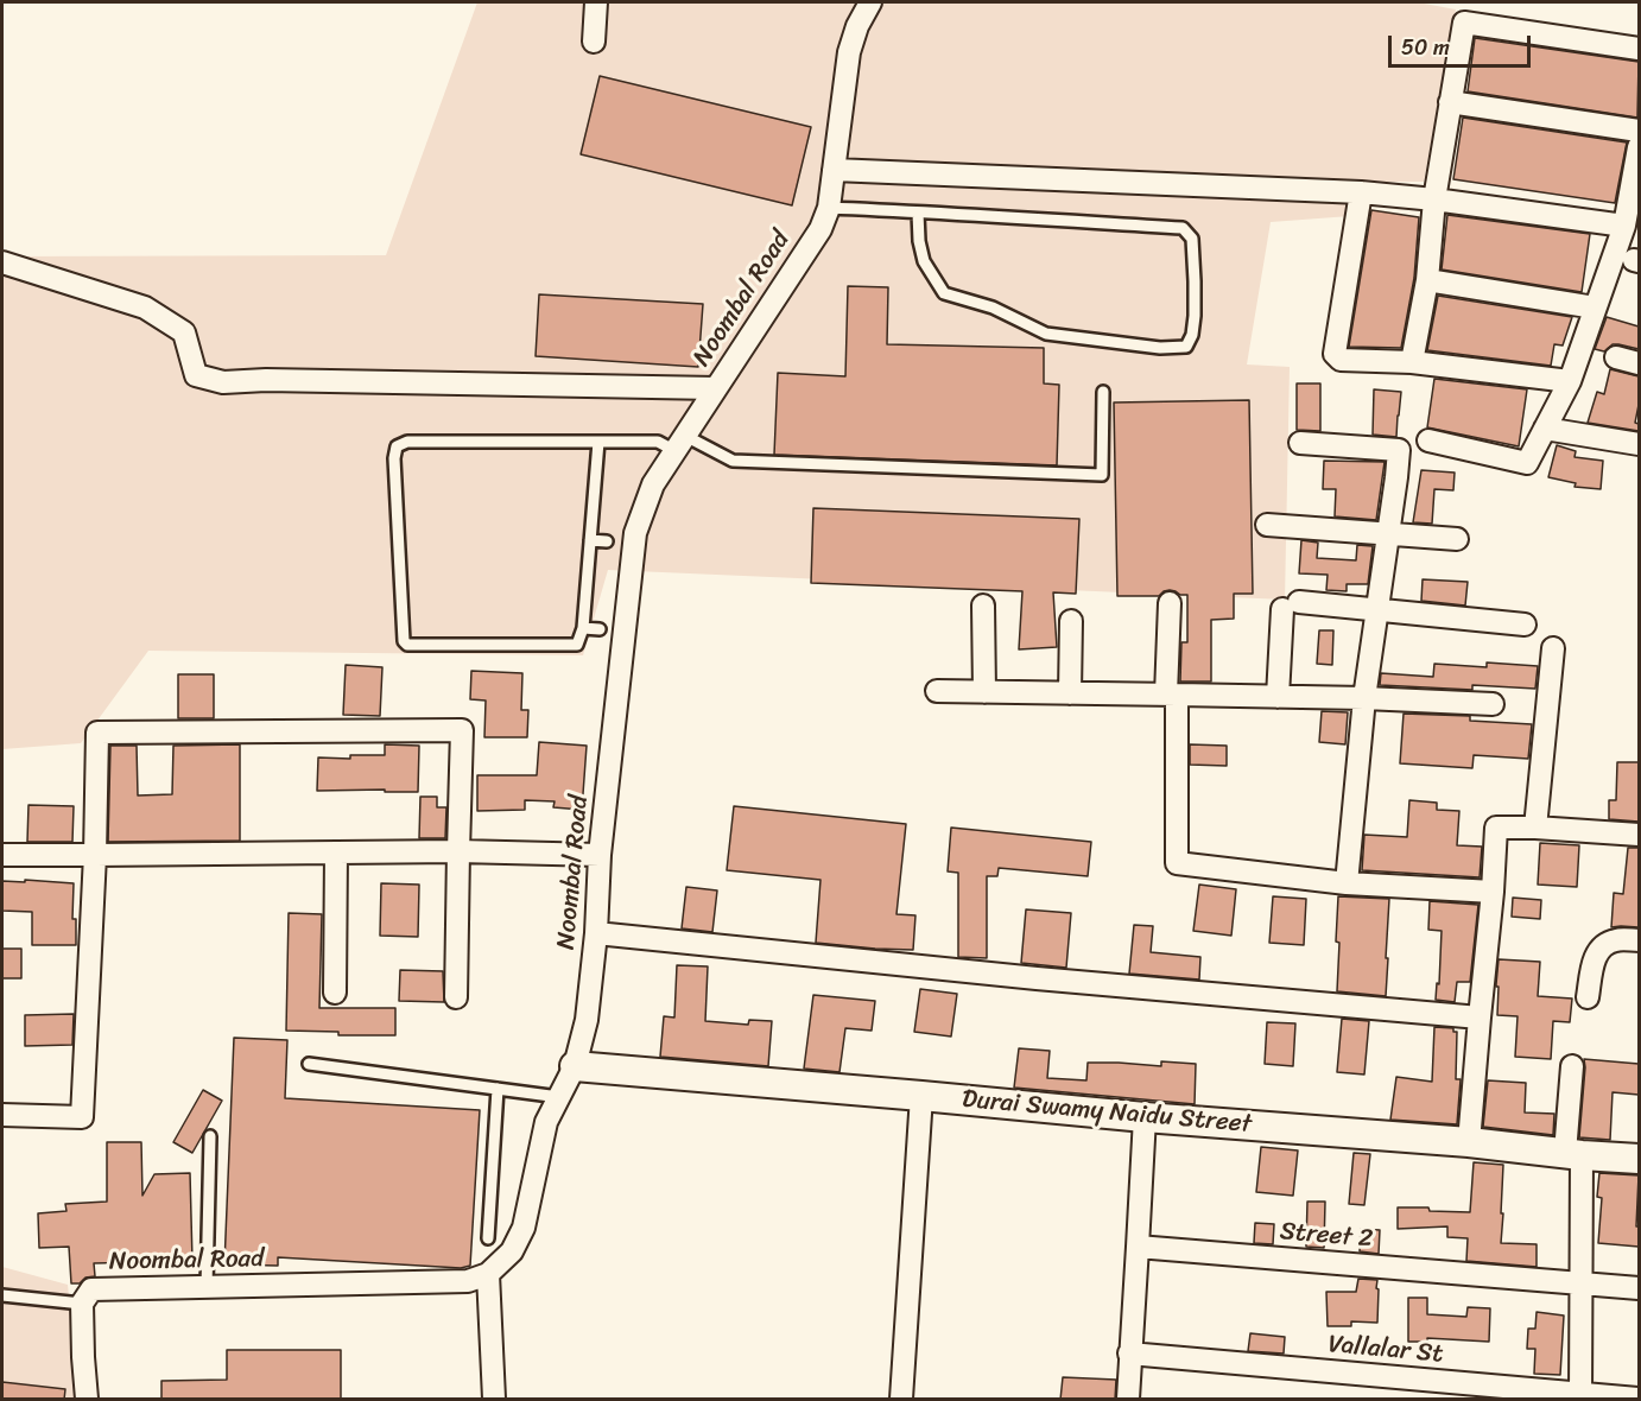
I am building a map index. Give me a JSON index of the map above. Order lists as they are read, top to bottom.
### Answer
{
  "streets": {
    "street": [
      "Noombal Road",
      "Durai Swamy Naidu Street",
      "Street 2",
      "Vallalar St"
    ]
  },
  "crossings": [
    ["Noombal Road", "Durai Swamy Naidu Street"]
  ],
  "scale_bar": "50 m"
}
